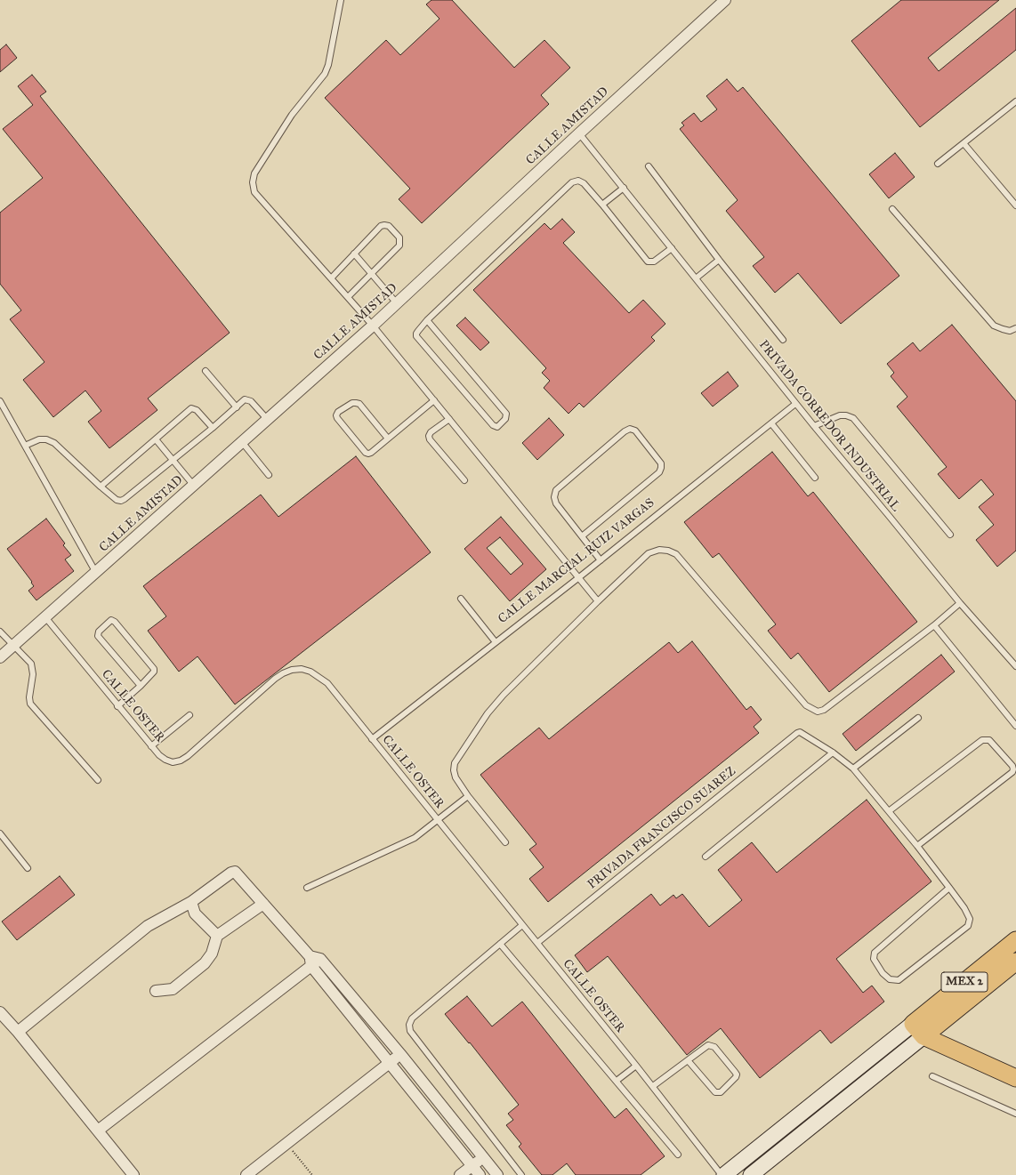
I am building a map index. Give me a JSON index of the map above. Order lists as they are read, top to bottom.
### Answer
{
  "streets": {
    "main road": ["MEX 2"],
    "street": ["CALLE AMISTAD"],
    "lane": [
      "PRIVADA CORREDOR INDUSTRIAL",
      "CALLE MARCIAL RUIZ VARGAS",
      "CALLE OSTER",
      "PRIVADA FRANCISCO SUAREZ"
    ]
  },
  "crossings": [
    ["CALLE AMISTAD", "PRIVADA CORREDOR INDUSTRIAL"],
    ["CALLE AMISTAD", "CALLE OSTER"],
    ["PRIVADA CORREDOR INDUSTRIAL", "CALLE MARCIAL RUIZ VARGAS"],
    ["CALLE MARCIAL RUIZ VARGAS", "CALLE OSTER"],
    ["CALLE OSTER", "PRIVADA FRANCISCO SUAREZ"],
    ["CALLE OSTER", "MEX 2"]
  ]
}
